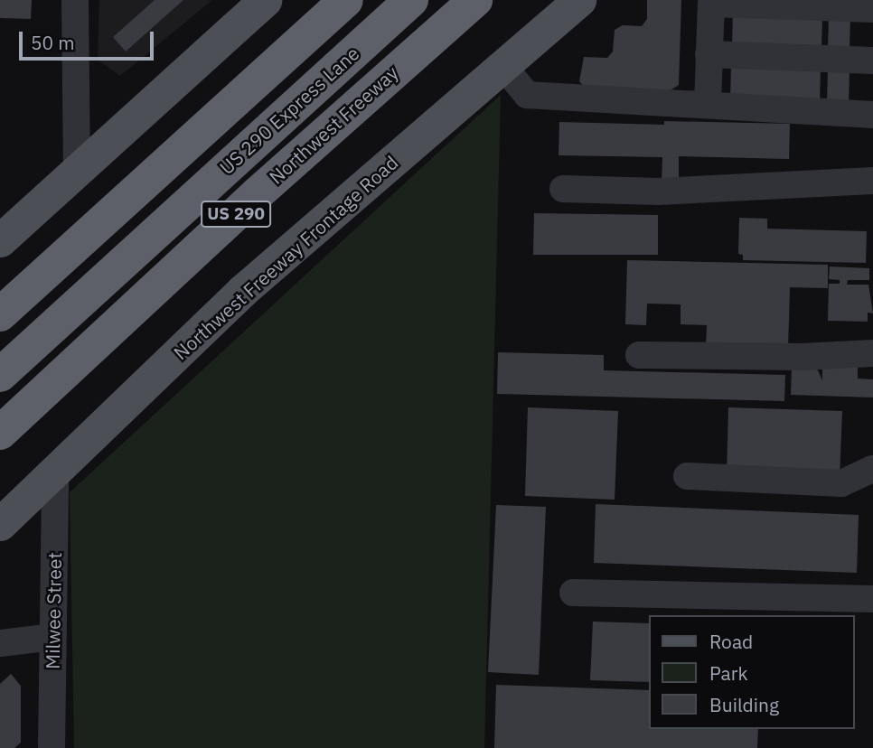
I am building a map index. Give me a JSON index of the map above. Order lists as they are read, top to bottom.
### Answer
{
  "streets": {
    "highway": ["US 290 Express Lane", "Northwest Freeway", "US 290"],
    "main road": ["Northwest Freeway Frontage Road"],
    "street": ["Milwee Street"]
  },
  "crossings": [
    ["Northwest Freeway Frontage Road", "Milwee Street"]
  ],
  "legend": ["Road", "Park", "Building"],
  "scale_bar": "50 m"
}
